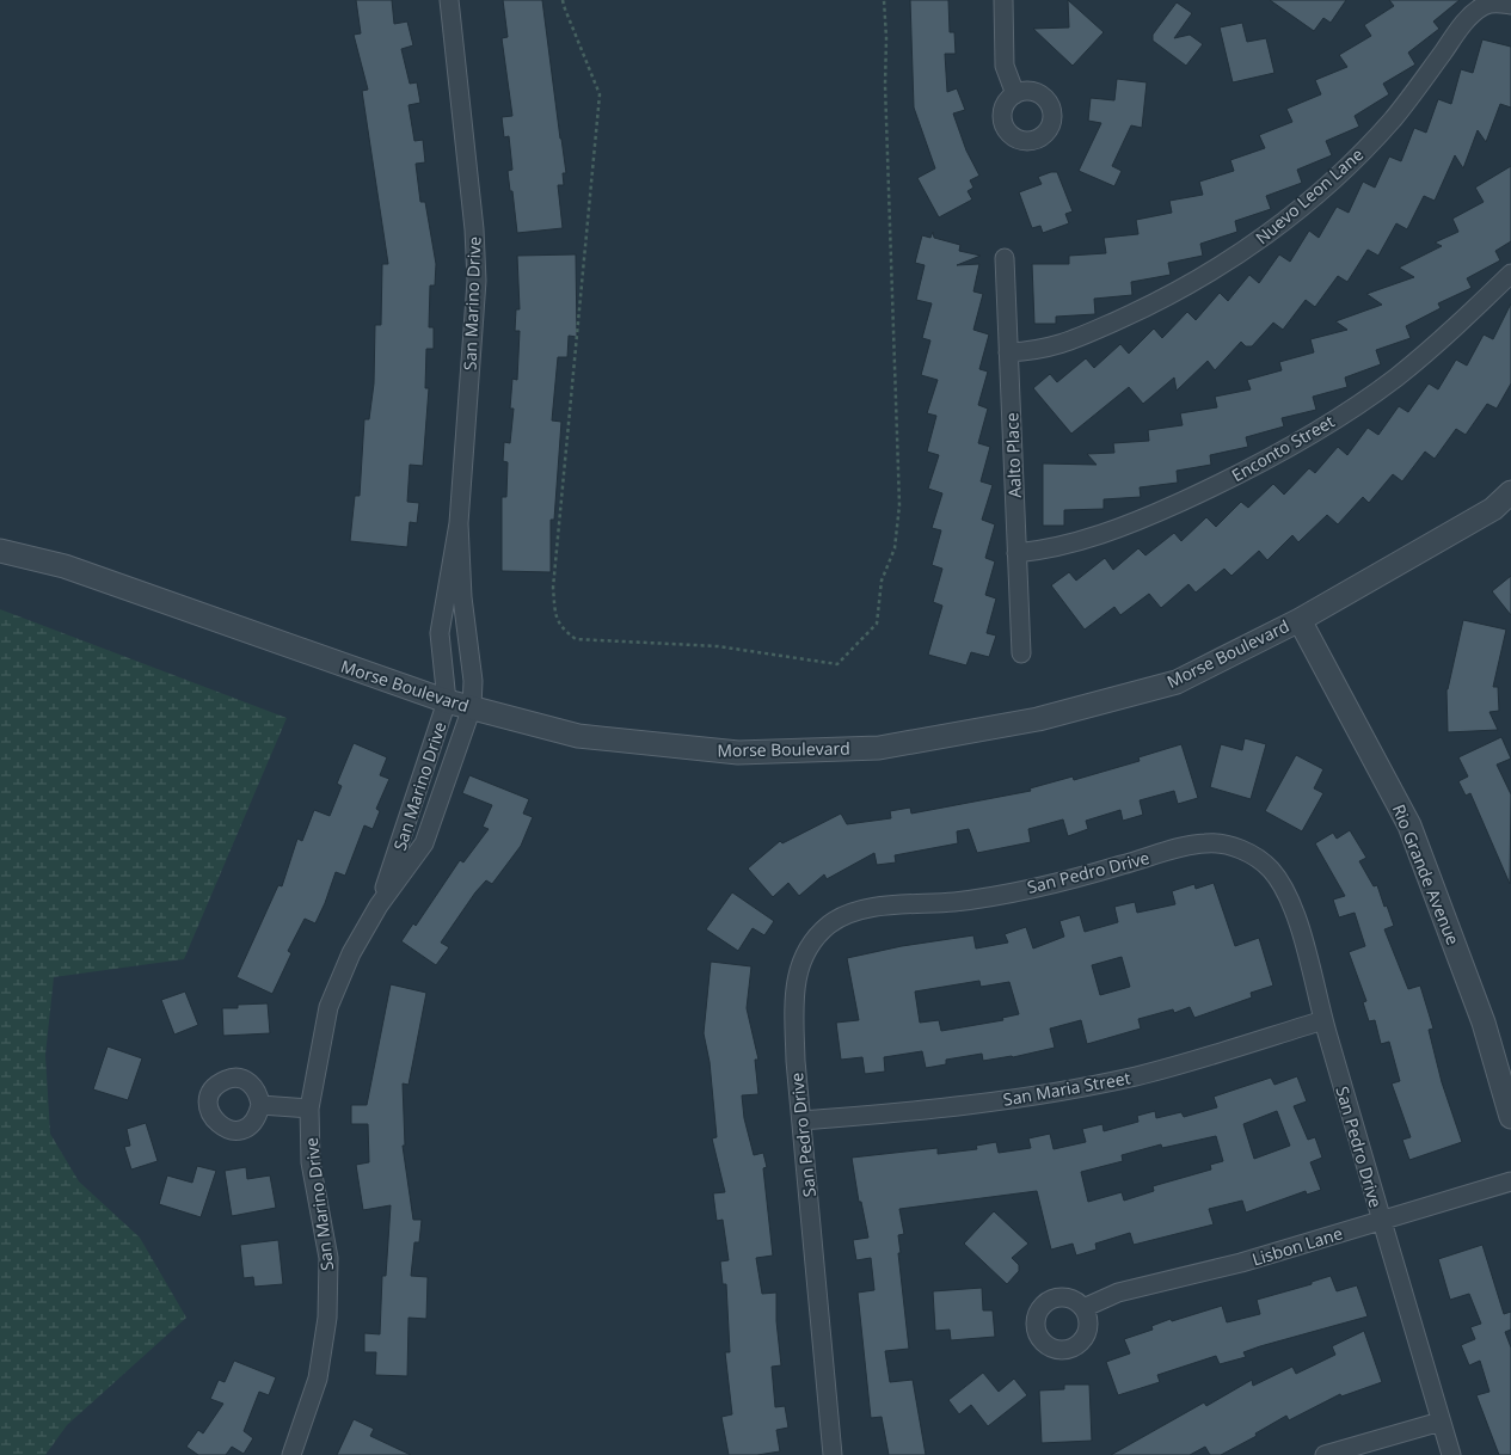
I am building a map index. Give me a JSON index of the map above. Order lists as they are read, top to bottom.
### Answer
{
  "streets": {
    "street": [
      "Nuevo Leon Lane",
      "San Marino Drive",
      "Enconto Street",
      "Aalto Place",
      "Morse Boulevard",
      "San Pedro Drive",
      "Rio Grande Avenue",
      "San Maria Street",
      "Lisbon Lane"
    ]
  },
  "crossings": [
    ["Nuevo Leon Lane", "Aalto Place"],
    ["San Marino Drive", "Morse Boulevard"],
    ["Enconto Street", "Aalto Place"],
    ["Morse Boulevard", "Rio Grande Avenue"],
    ["San Pedro Drive", "San Maria Street"],
    ["San Pedro Drive", "Lisbon Lane"]
  ]
}
